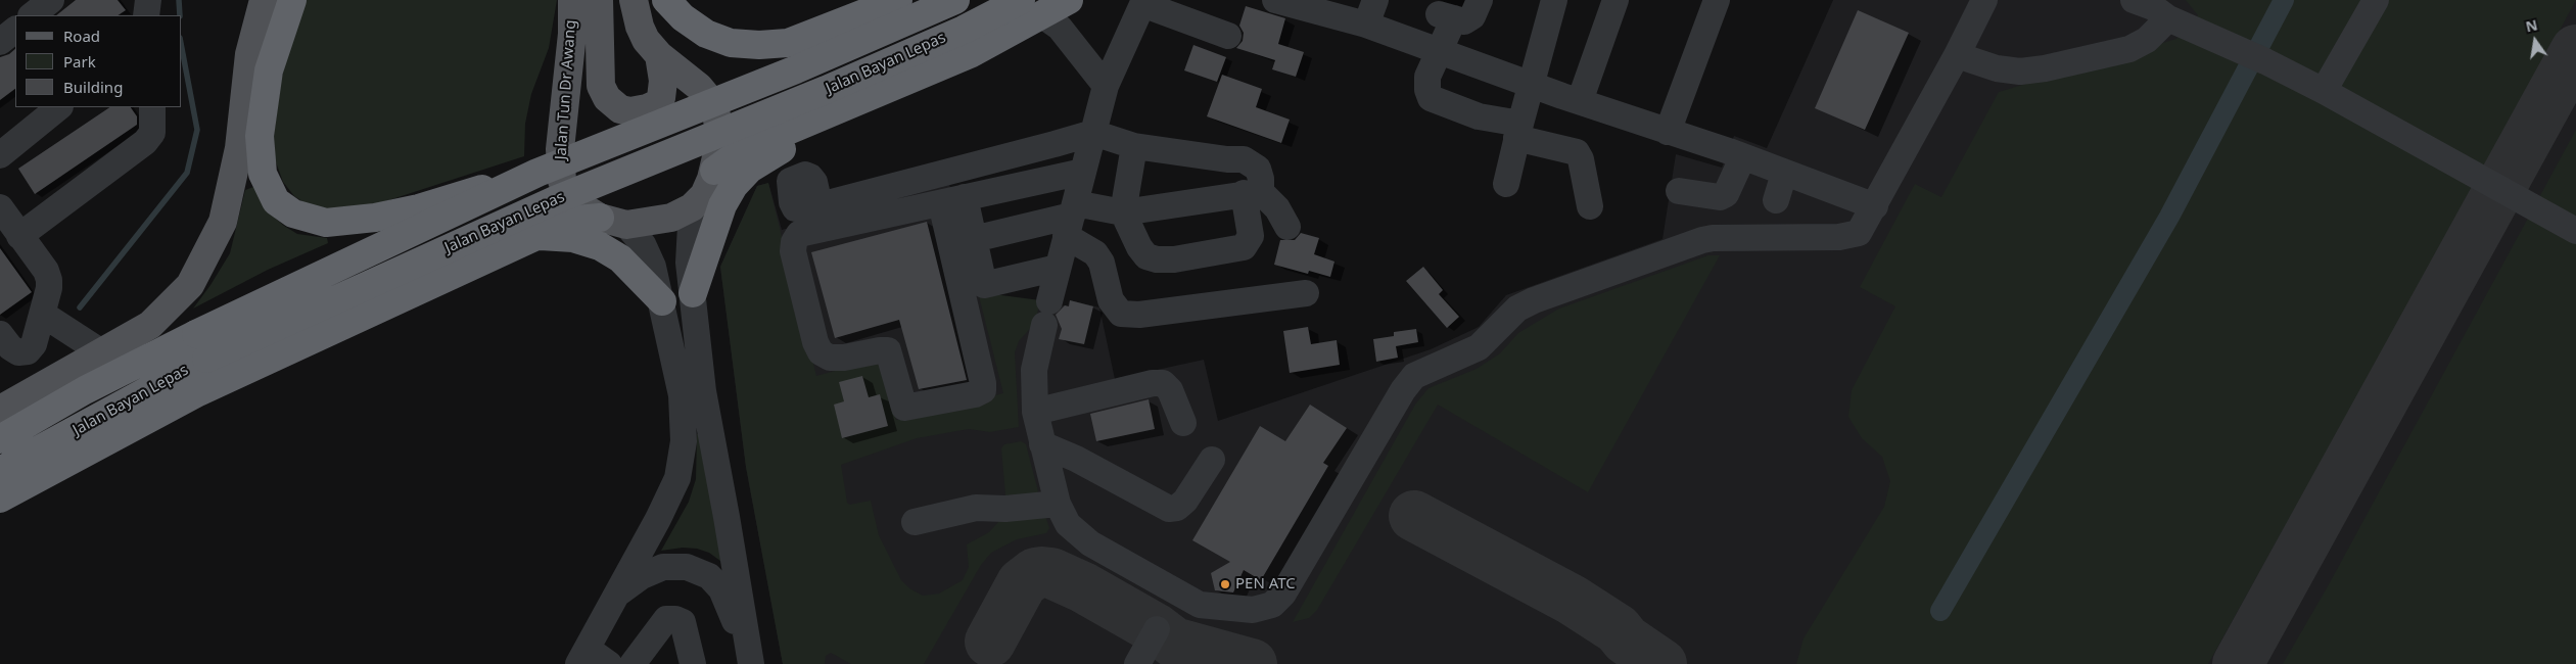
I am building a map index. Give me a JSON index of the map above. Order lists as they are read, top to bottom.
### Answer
{
  "streets": {
    "highway": ["Jalan Bayan Lepas"],
    "main road": ["Jalan Tun Dr Awang"]
  },
  "places": ["PEN ATC"],
  "legend": ["Road", "Park", "Building"],
  "north": "top"
}
